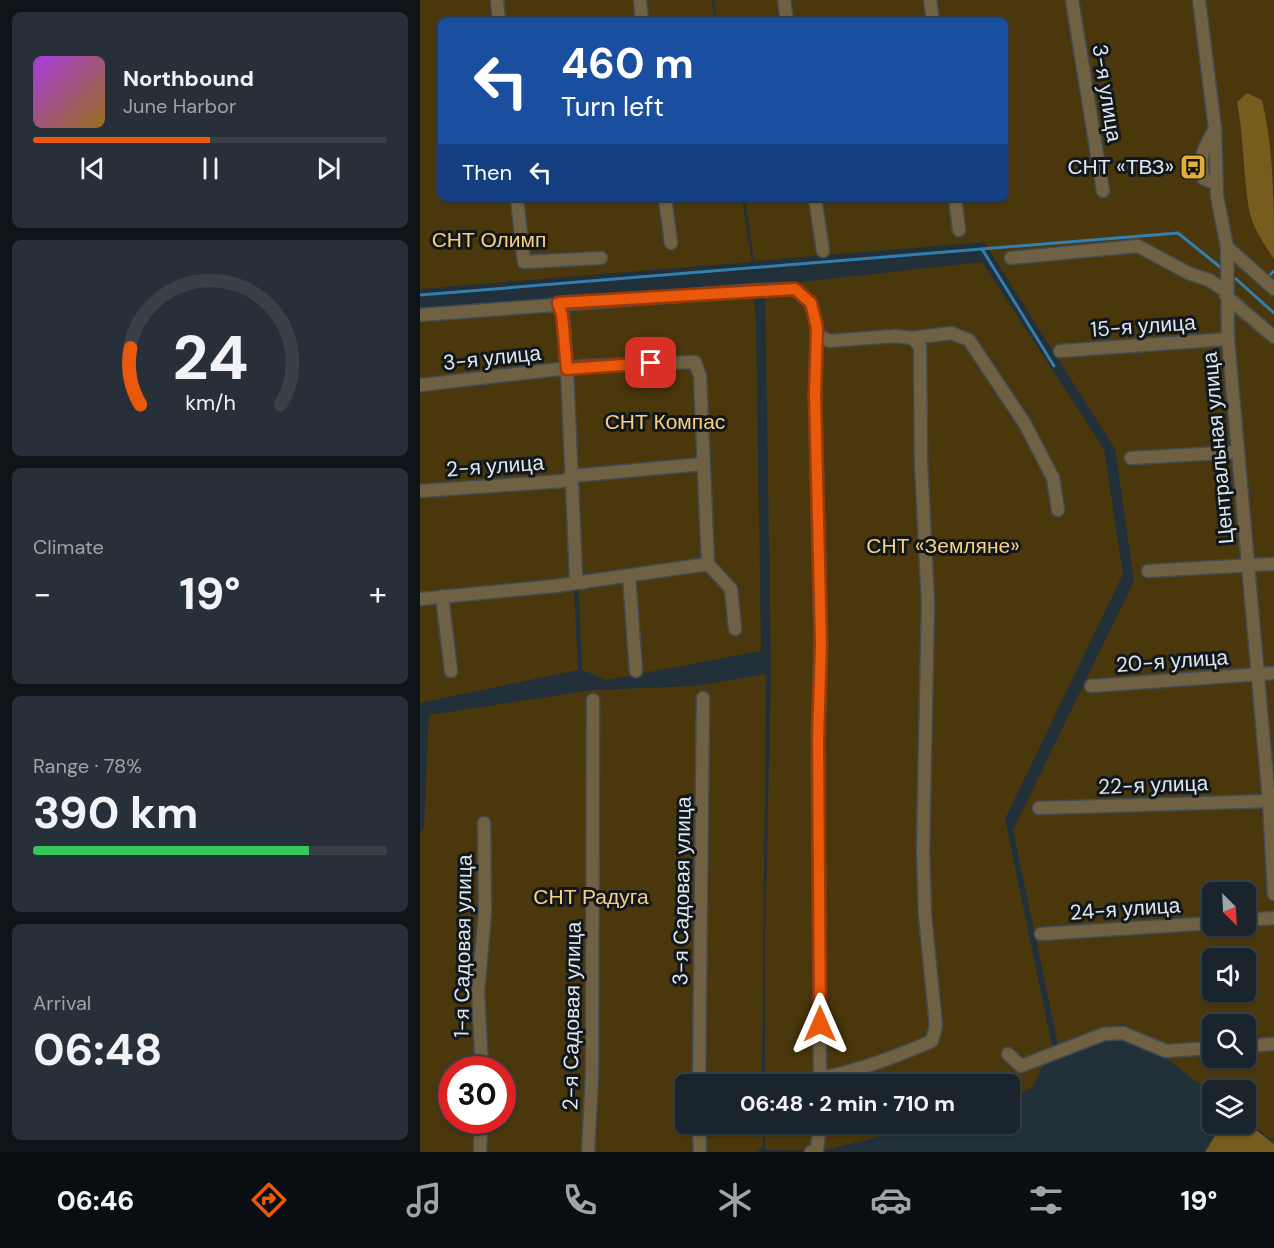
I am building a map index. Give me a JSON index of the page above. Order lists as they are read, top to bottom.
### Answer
{
  "streets": {
    "street": [
      "3-я улица",
      "15-я улица",
      "Центральная улица",
      "2-я улица",
      "20-я улица",
      "22-я улица",
      "3-я Садовая улица",
      "24-я улица",
      "1-я Садовая улица",
      "2-я Садовая улица"
    ]
  },
  "crossings": [
    ["3-я улица", "2-я улица"],
    ["15-я улица", "Центральная улица"],
    ["Центральная улица", "20-я улица"],
    ["Центральная улица", "22-я улица"]
  ],
  "parks": [
    "СНТ Олимп",
    "СНТ Компас",
    "СНТ «Земляне»",
    "СНТ Радуга"
  ],
  "places": {
    "bus stop": ["СНТ «ТВЗ»"]
  },
  "north": "bottom right",
  "page": {
    "turn": ["460 m", "Turn left"],
    "song": ["Northbound", "June Harbor"],
    "then": "Then",
    "tile": [
      "Climate",
      ["Range · 78%", "390 km"],
      ["Arrival", "06:48"]
    ],
    "heat": ["−", "19°", "+"],
    "limit": "30",
    "trip": "06:48 · 2 min · 710 m",
    "tabs": ["06:46", "19°"],
    "gauge": ["24", "km/h"]
  }
}
